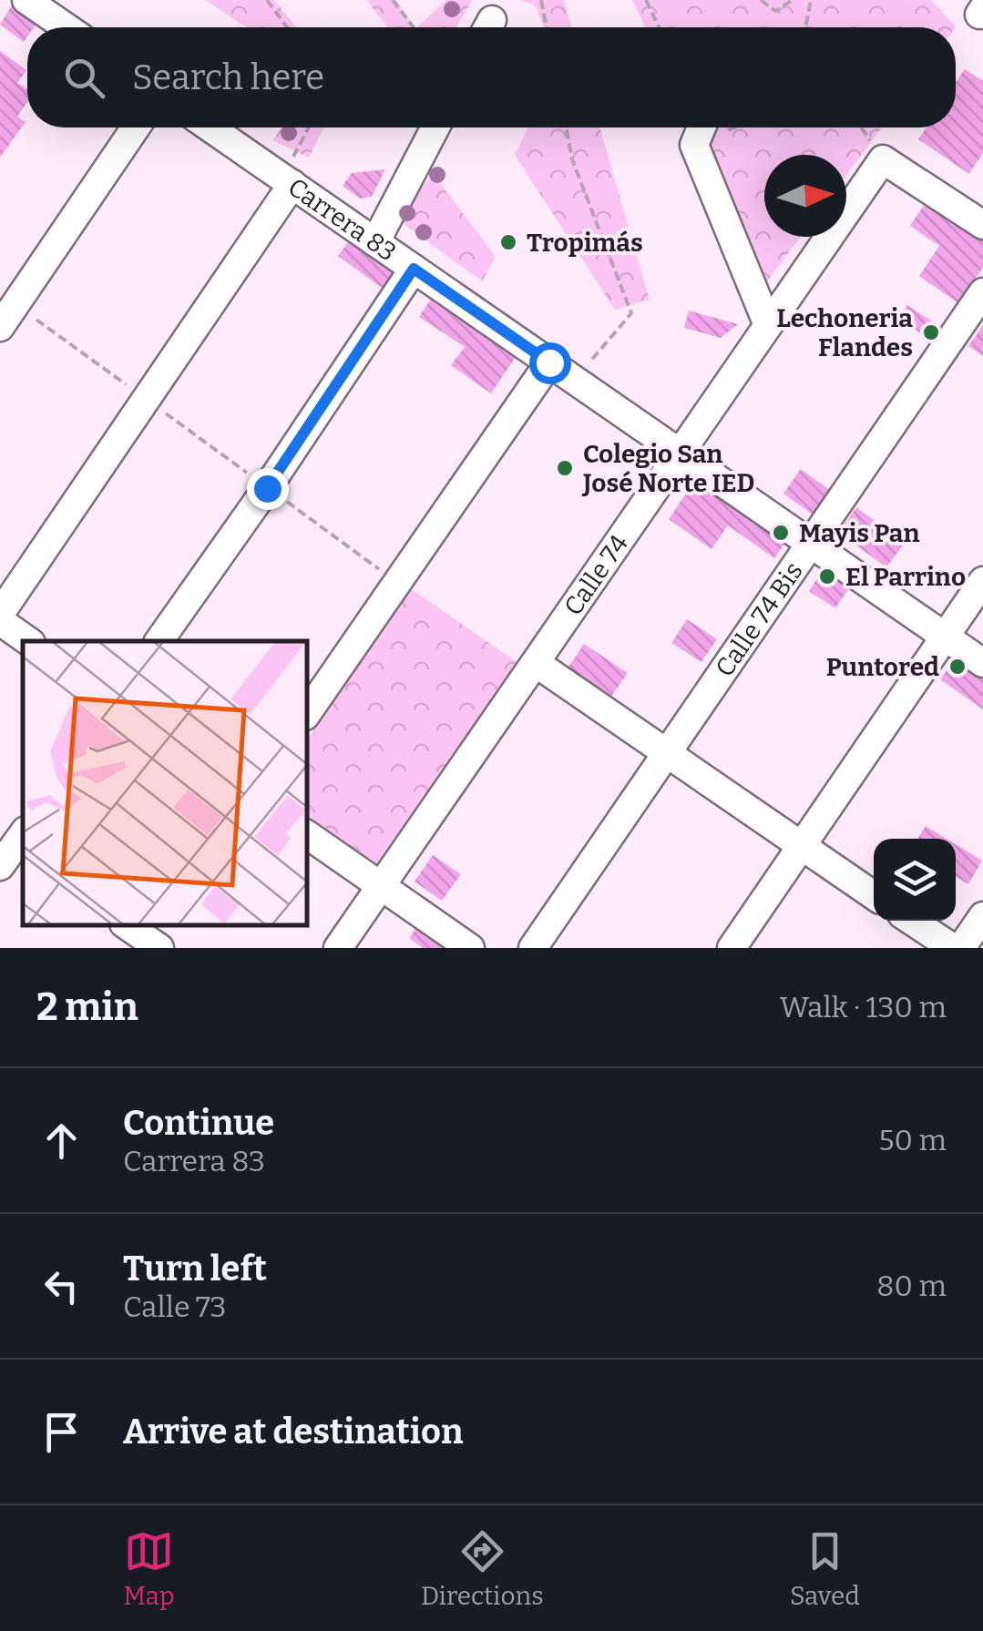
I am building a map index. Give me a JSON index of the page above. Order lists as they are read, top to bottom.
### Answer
{
  "streets": {
    "street": ["Carrera 83", "Calle 74", "Calle 74 Bis"]
  },
  "crossings": [
    ["Carrera 83", "Calle 74"],
    ["Carrera 83", "Calle 74 Bis"]
  ],
  "places": [
    "Tropimás",
    "Lechoneria Flandes",
    "Colegio San José Norte IED",
    "Mayis Pan",
    "El Parrino",
    "Puntored"
  ],
  "north": "right",
  "page": {
    "search": "Search here",
    "heading": ["2 min", "Walk · 130 m"],
    "list": [
      ["Continue", "Carrera 83", "50 m"],
      ["Turn left", "Calle 73", "80 m"],
      "Arrive at destination"
    ],
    "nav": ["Map", "Directions", "Saved"]
  }
}
